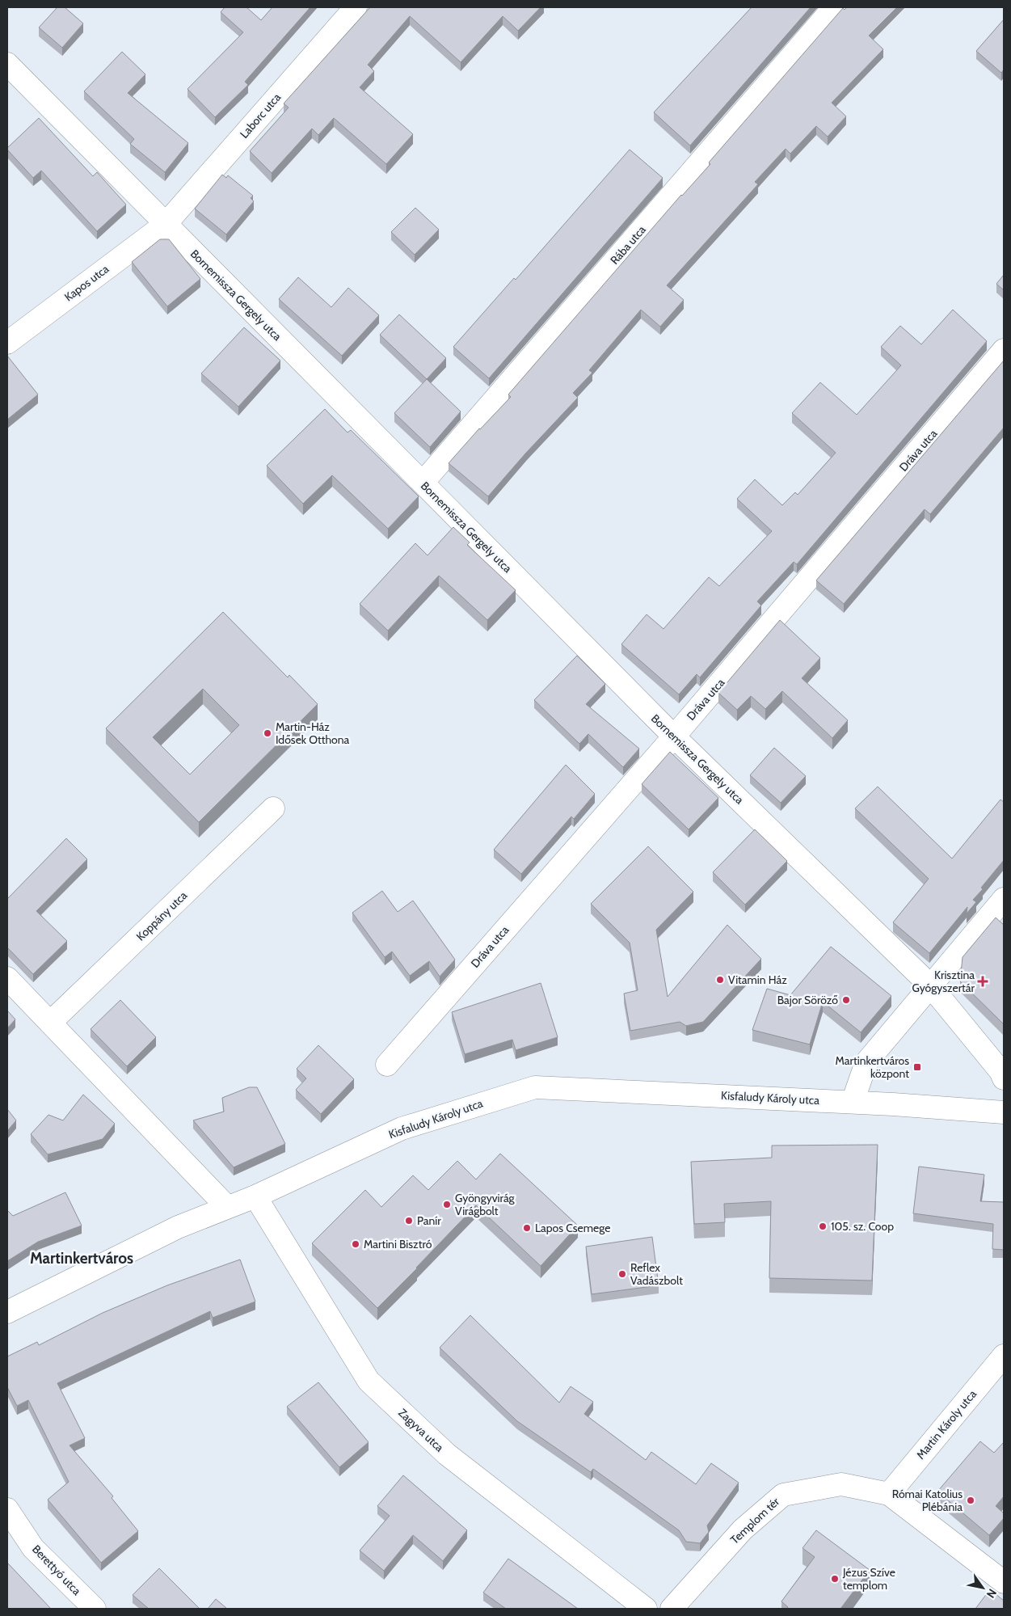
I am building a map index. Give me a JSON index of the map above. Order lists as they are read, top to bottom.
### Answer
{
  "streets": {
    "street": [
      "Laborc utca",
      "Rába utca",
      "Kapos utca",
      "Bornemissza Gergely utca",
      "Dráva utca",
      "Koppány utca",
      "Kisfaludy Károly utca",
      "Martin Károly utca",
      "Zagyva utca",
      "Templom tér",
      "Berettyó utca"
    ]
  },
  "crossings": [
    ["Laborc utca", "Kapos utca"],
    ["Laborc utca", "Bornemissza Gergely utca"],
    ["Rába utca", "Bornemissza Gergely utca"],
    ["Kapos utca", "Bornemissza Gergely utca"],
    ["Bornemissza Gergely utca", "Dráva utca"],
    ["Kisfaludy Károly utca", "Zagyva utca"],
    ["Martin Károly utca", "Templom tér"]
  ],
  "districts": ["Martinkertváros"],
  "places": {
    "other": [
      "Martin-Ház Idősek Otthona",
      "Vitamin Ház",
      "Bajor Söröző",
      "Gyöngyvirág Virágbolt",
      "Panír",
      "105. sz. Coop",
      "Lapos Csemege",
      "Martini Bisztró",
      "Reflex Vadászbolt",
      "Római Katolius Plébánia",
      "Jézus Szíve templom"
    ],
    "health": ["Krisztina Gyógyszertár"],
    "transit": ["Martinkertváros központ"]
  },
  "north": "bottom right"
}
